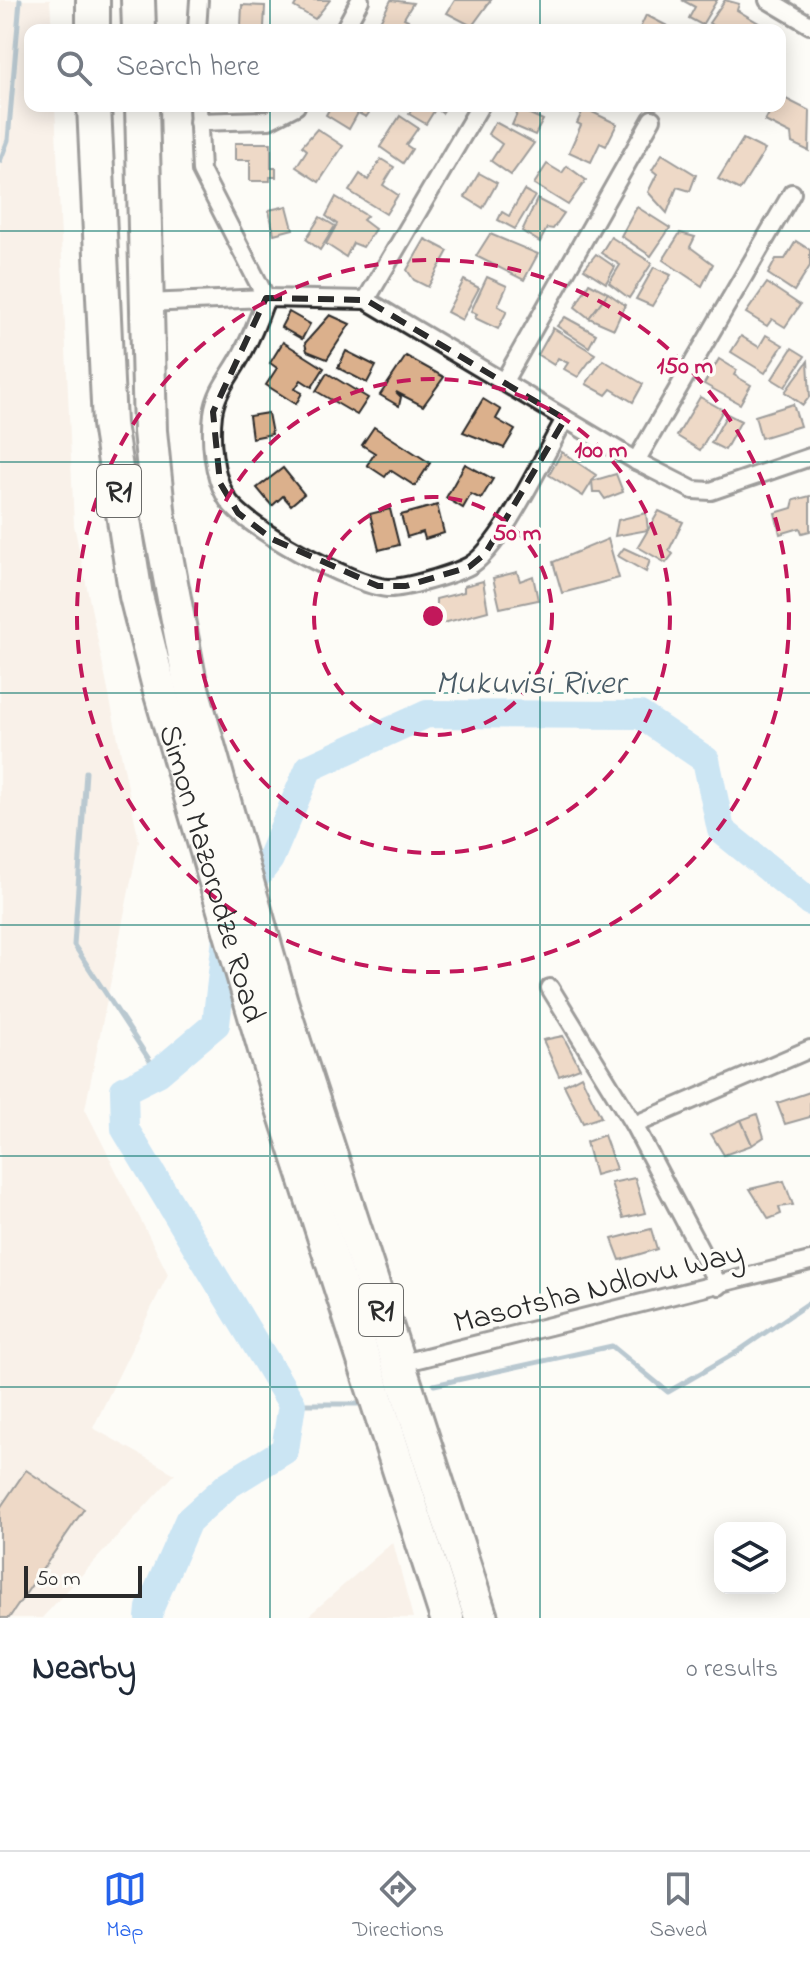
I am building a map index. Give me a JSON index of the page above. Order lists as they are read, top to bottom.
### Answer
{
  "streets": {
    "highway": ["R1", "Simon Mazorodze Road"],
    "street": ["Masotsha Ndlovu Way"]
  },
  "crossings": [
    ["R1", "Simon Mazorodze Road"],
    ["Simon Mazorodze Road", "Masotsha Ndlovu Way"]
  ],
  "water": ["Mukuvisi River"],
  "scale_bar": "50 m",
  "page": {
    "search": "Search here",
    "scale": "50 m",
    "heading": ["Nearby", "0 results"],
    "nav": ["Map", "Directions", "Saved"]
  },
  "rings": ["150 m", "100 m", "50 m"]
}
